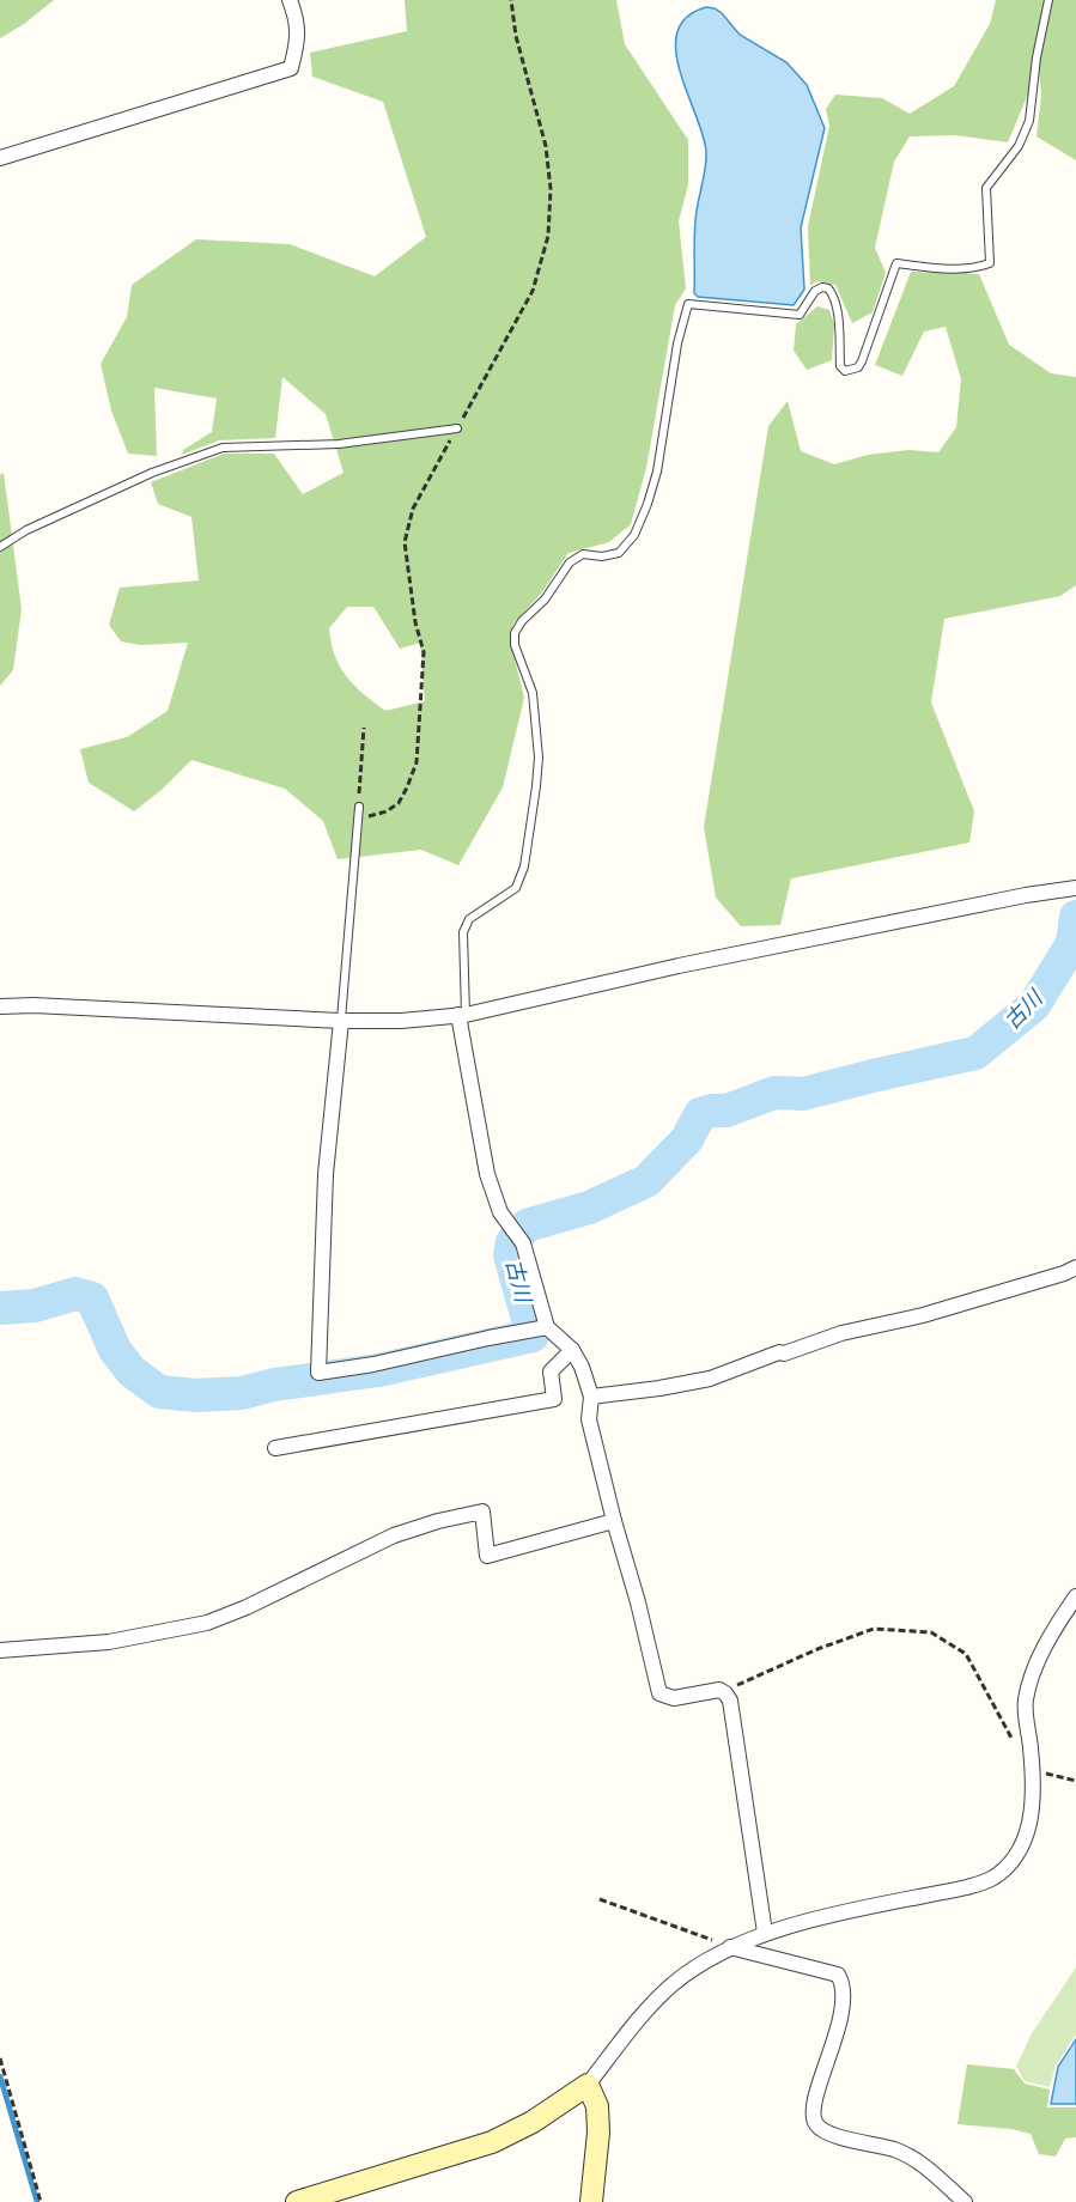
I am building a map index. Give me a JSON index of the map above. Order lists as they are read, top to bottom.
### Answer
{
  "water": ["古川"]
}
